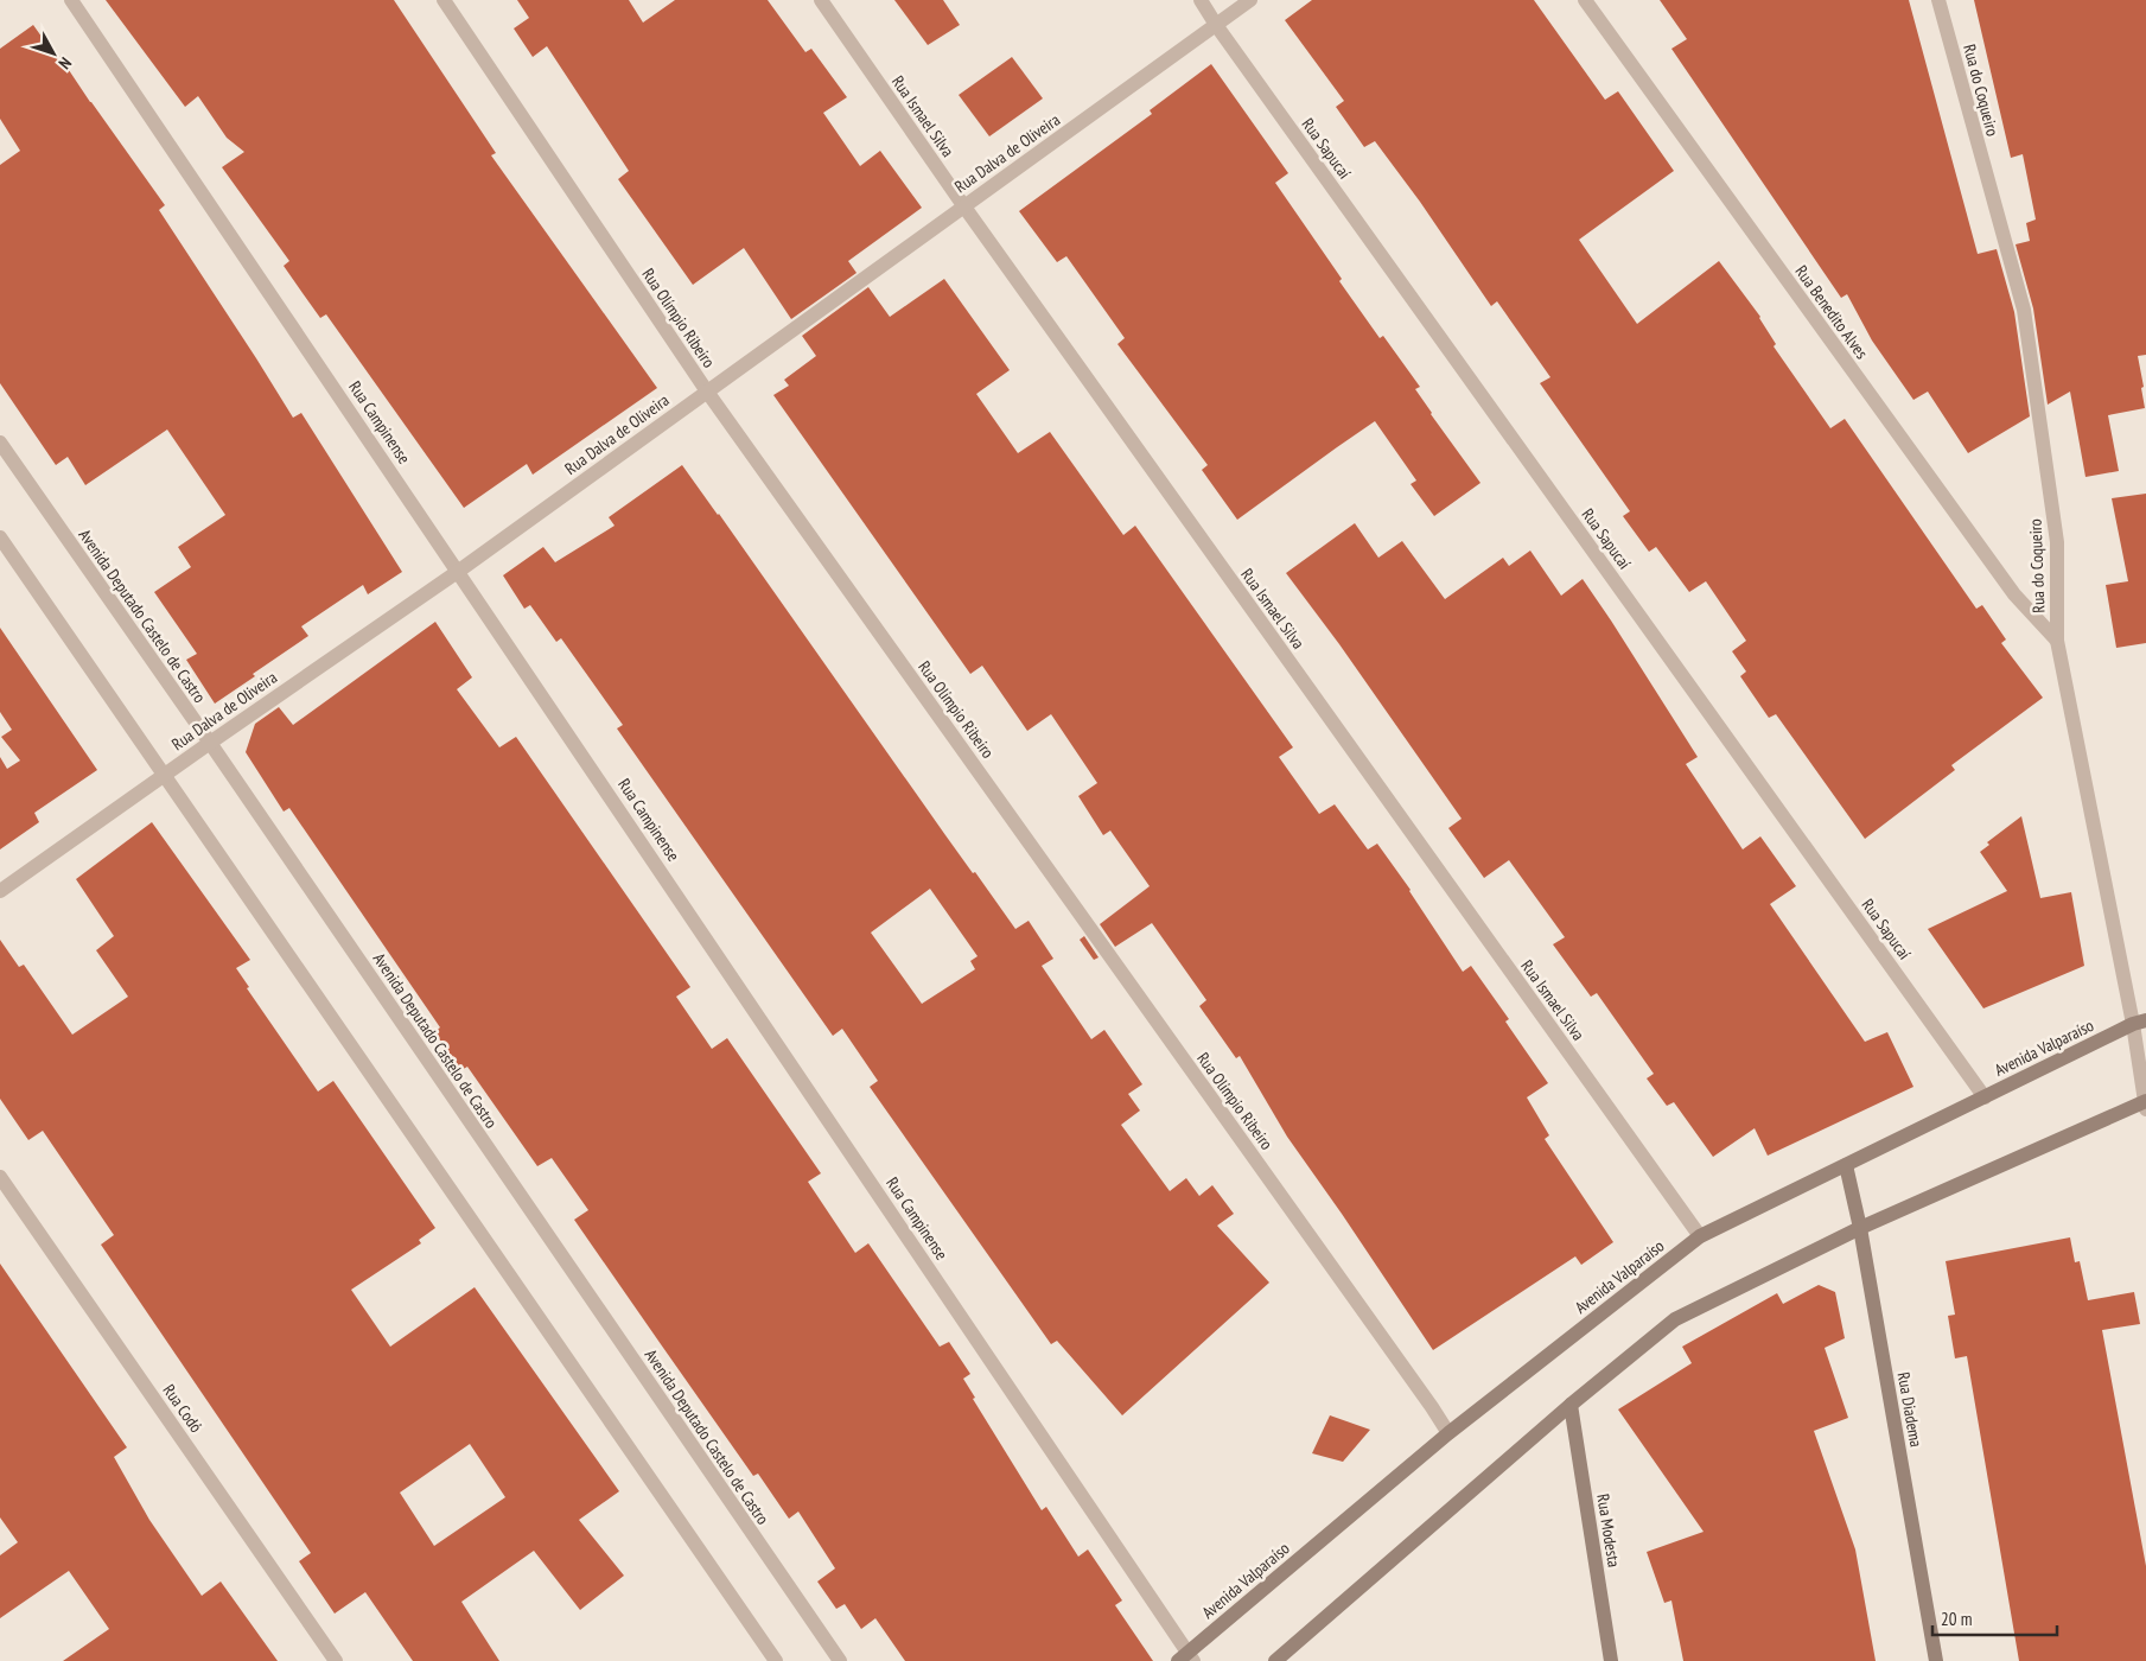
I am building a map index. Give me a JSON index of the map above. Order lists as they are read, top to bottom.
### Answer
{
  "streets": {
    "main road": ["Avenida Valparaíso", "Rua Diadema", "Rua Modesta"],
    "street": [
      "Rua do Coqueiro",
      "Rua Ismael Silva",
      "Rua Sapucaí",
      "Rua Dalva de Oliveira",
      "Rua Benedito Alves",
      "Rua Olímpio Ribeiro",
      "Rua Campinense",
      "Avenida Deputado Castelo de Castro",
      "Rua Codó"
    ]
  },
  "crossings": [
    ["Rua do Coqueiro", "Rua Benedito Alves"],
    ["Rua do Coqueiro", "Avenida Valparaíso"],
    ["Rua Ismael Silva", "Rua Dalva de Oliveira"],
    ["Rua Ismael Silva", "Avenida Valparaíso"],
    ["Rua Sapucaí", "Rua Dalva de Oliveira"],
    ["Rua Sapucaí", "Avenida Valparaíso"],
    ["Rua Dalva de Oliveira", "Rua Olímpio Ribeiro"],
    ["Rua Dalva de Oliveira", "Rua Campinense"],
    ["Rua Dalva de Oliveira", "Avenida Deputado Castelo de Castro"],
    ["Rua Olímpio Ribeiro", "Avenida Valparaíso"],
    ["Rua Campinense", "Avenida Valparaíso"],
    ["Avenida Valparaíso", "Rua Diadema"]
  ],
  "scale_bar": "20 m",
  "north": "bottom right"
}
